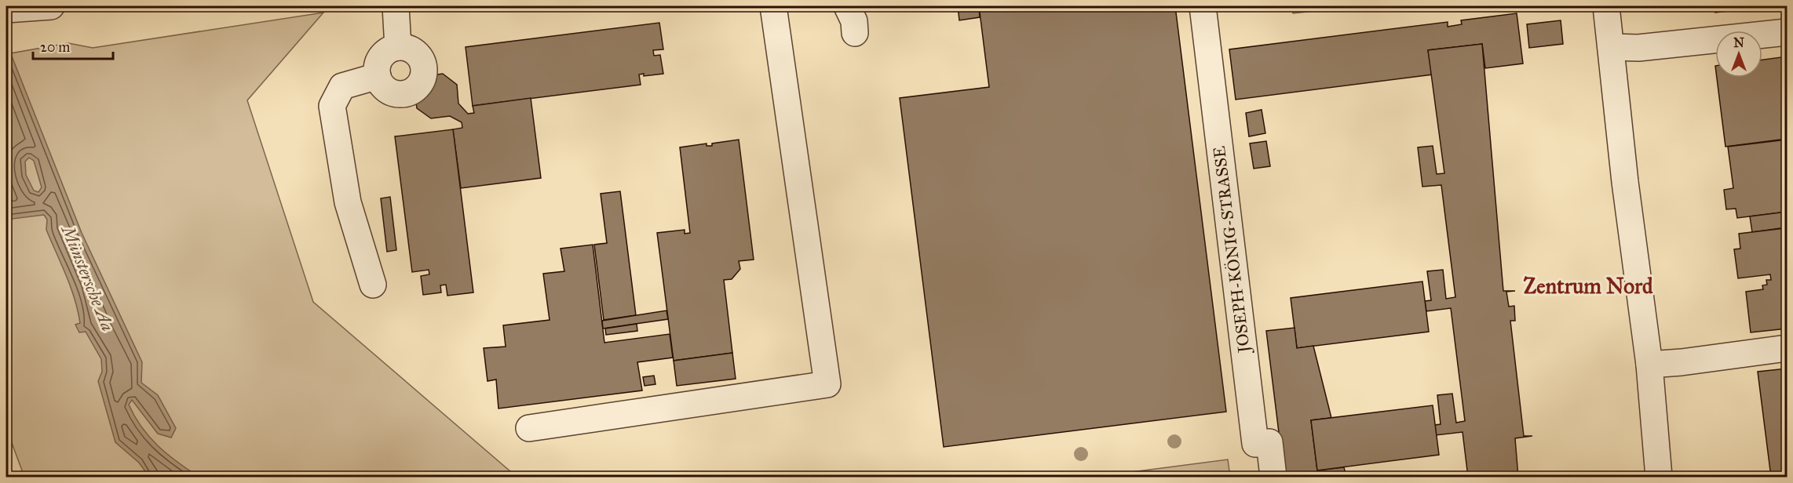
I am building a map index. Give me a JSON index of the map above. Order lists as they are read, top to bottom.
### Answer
{
  "streets": {
    "street": ["JOSEPH-KÖNIG-STRASSE"]
  },
  "districts": ["Zentrum Nord"],
  "water": ["Münstersche Aa"],
  "scale_bar": "20 m",
  "north": "top"
}
